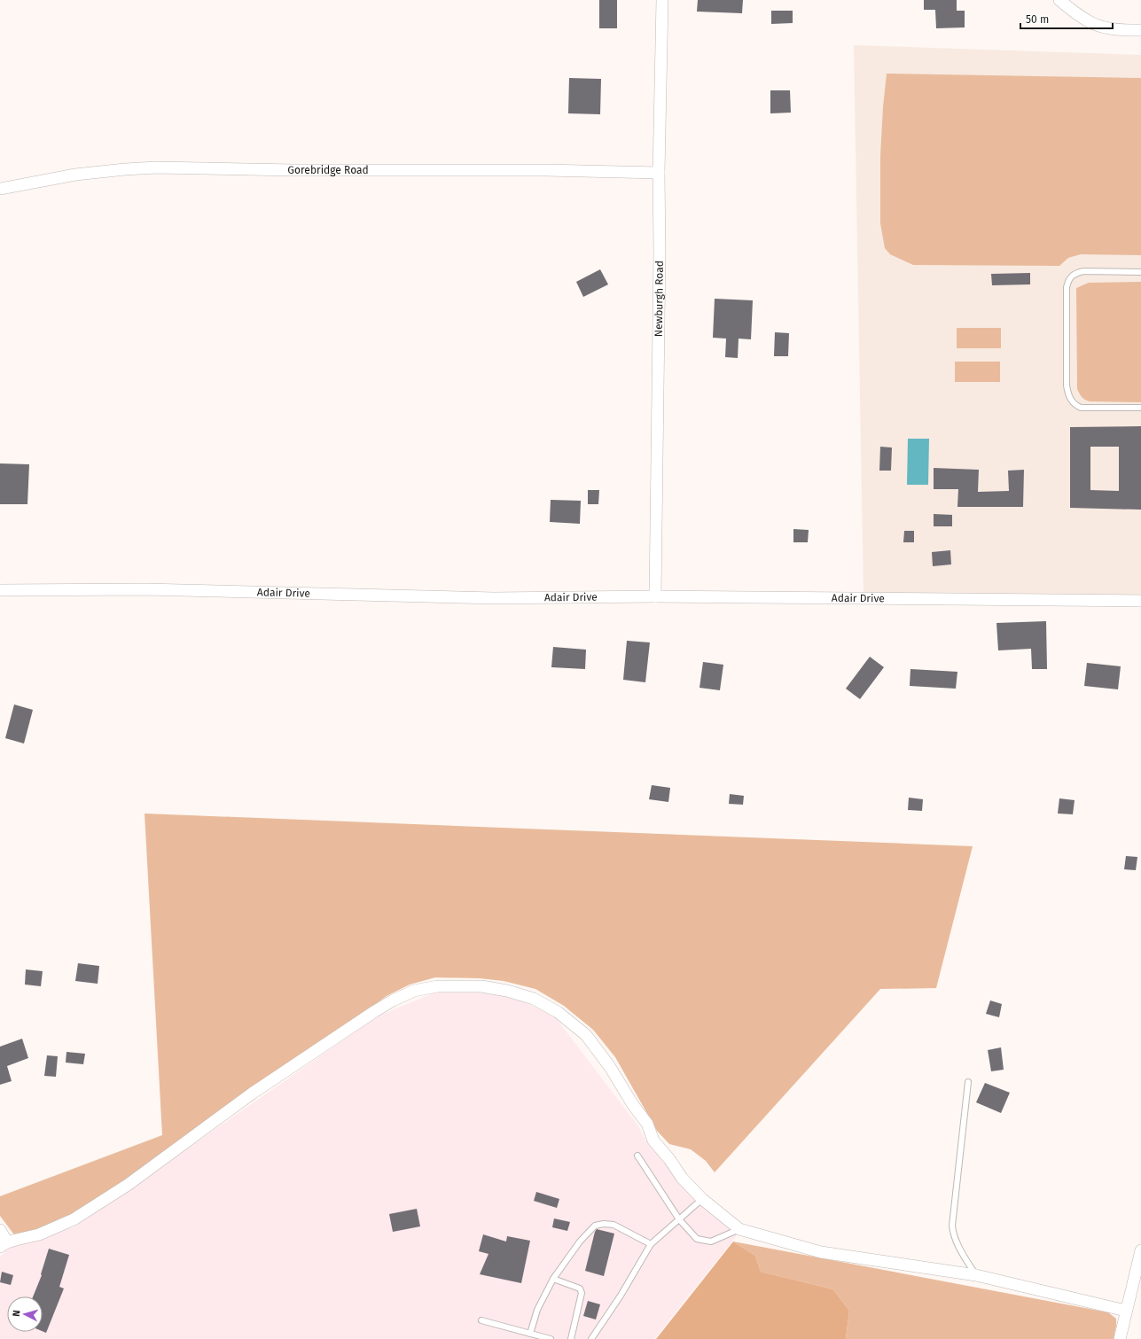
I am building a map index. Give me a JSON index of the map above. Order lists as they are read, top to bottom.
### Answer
{
  "streets": {
    "street": ["Gorebridge Road", "Newburgh Road", "Adair Drive"]
  },
  "crossings": [
    ["Gorebridge Road", "Newburgh Road"],
    ["Newburgh Road", "Adair Drive"]
  ],
  "scale_bar": "50 m",
  "north": "left"
}
